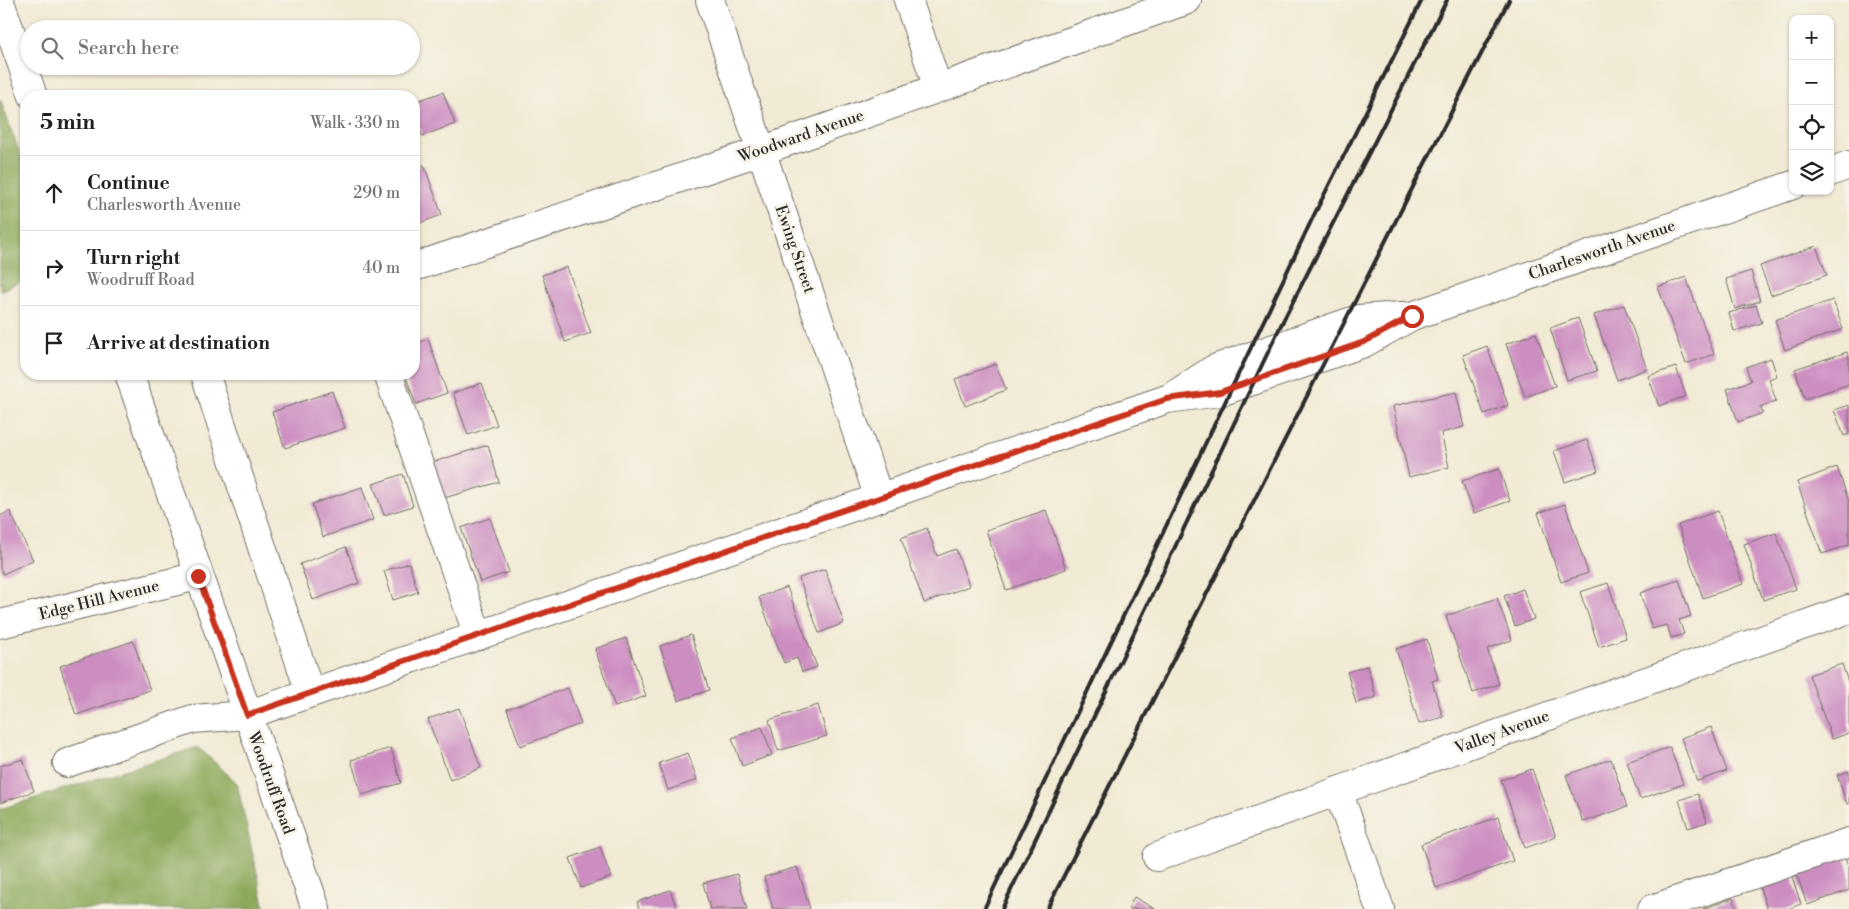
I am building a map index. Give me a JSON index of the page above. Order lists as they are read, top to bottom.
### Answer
{
  "streets": {
    "street": [
      "Woodward Avenue",
      "Ewing Street",
      "Charlesworth Avenue",
      "Edge Hill Avenue",
      "Valley Avenue",
      "Woodruff Road"
    ]
  },
  "crossings": [
    ["Woodward Avenue", "Ewing Street"],
    ["Ewing Street", "Charlesworth Avenue"],
    ["Charlesworth Avenue", "Woodruff Road"],
    ["Edge Hill Avenue", "Woodruff Road"]
  ],
  "page": {
    "map_buttons": ["+", "−"],
    "search": "Search here",
    "heading": ["5 min", "Walk · 330 m"],
    "list": [
      ["Continue", "Charlesworth Avenue", "290 m"],
      ["Turn right", "Woodruff Road", "40 m"],
      "Arrive at destination"
    ]
  }
}
